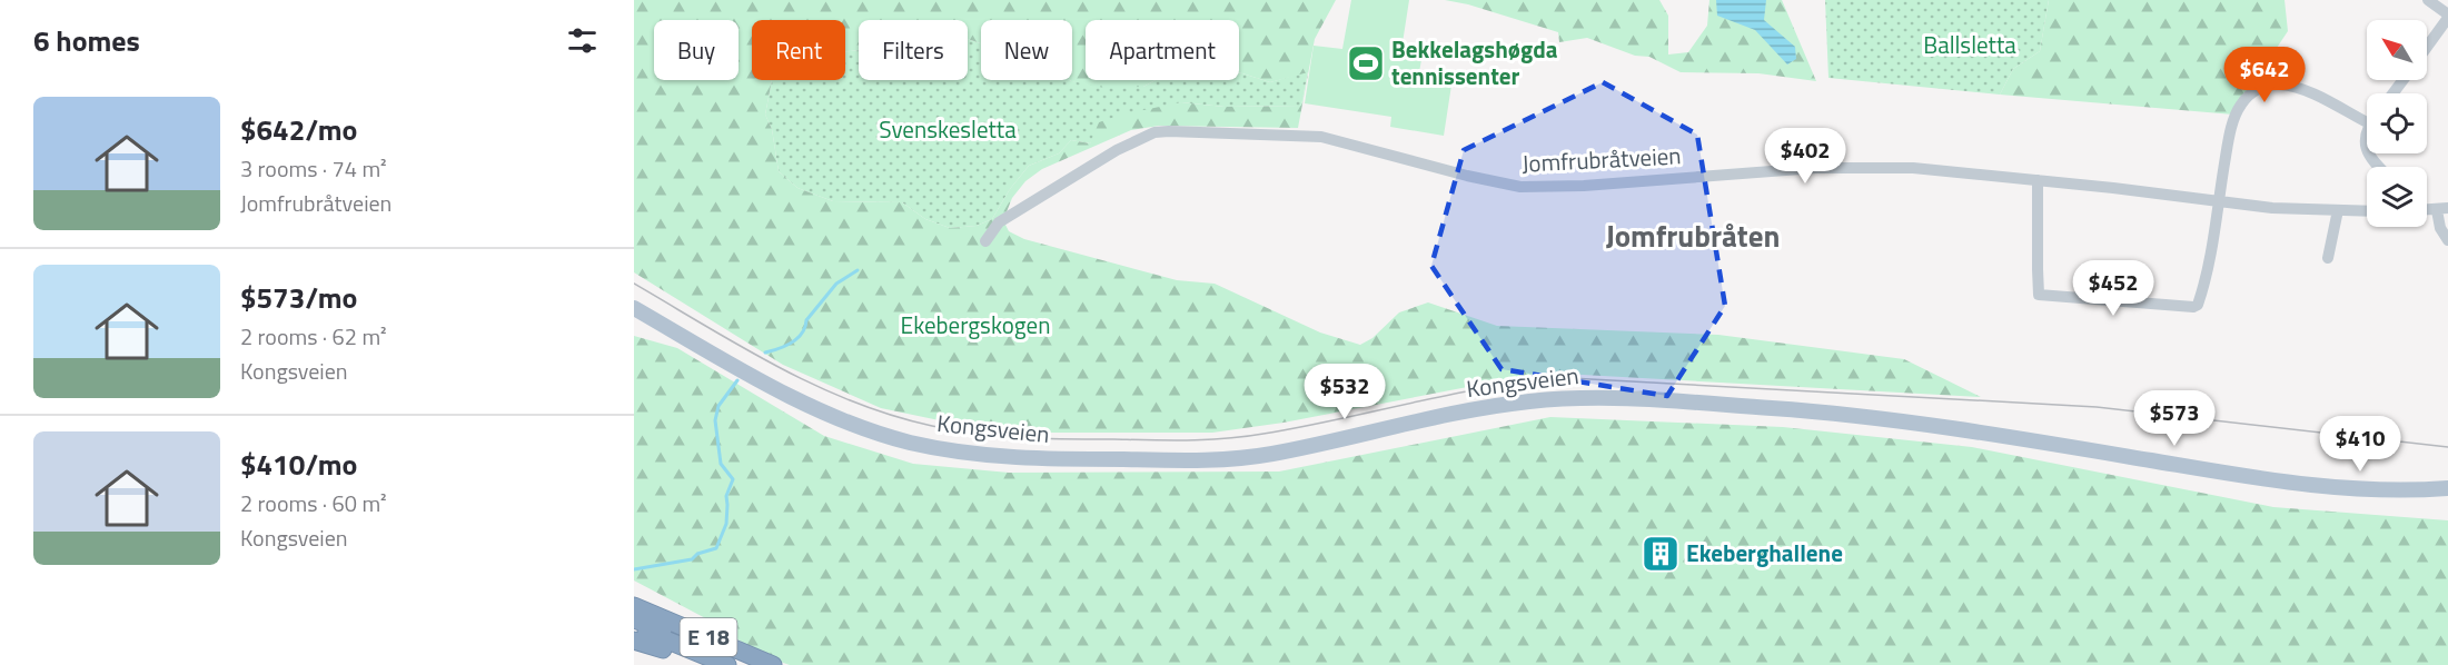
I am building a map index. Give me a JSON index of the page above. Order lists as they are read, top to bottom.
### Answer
{
  "streets": {
    "highway": ["E 18"],
    "main road": ["Kongsveien"],
    "street": ["Jomfrubråtveien"]
  },
  "districts": ["Jomfrubråten"],
  "parks": ["Ballsletta", "Svenskesletta", "Ekebergskogen"],
  "places": {
    "sports": ["Bekkelagshøgda tennissenter"],
    "building": ["Ekeberghallene"]
  },
  "north": "top left",
  "page": {
    "heading": "6 homes",
    "chip": [
      "Buy",
      "Rent",
      "Filters",
      "New",
      "Apartment"
    ],
    "price": [
      "$642",
      "$402",
      "$452",
      "$532",
      "$573",
      "$410"
    ],
    "list": [
      {
        "name": "$642/mo",
        "note": "3 rooms · 74 m² · Jomfrubråtveien"
      },
      {
        "name": "$573/mo",
        "note": "2 rooms · 62 m² · Kongsveien"
      },
      {
        "name": "$410/mo",
        "note": "2 rooms · 60 m² · Kongsveien"
      }
    ]
  }
}
